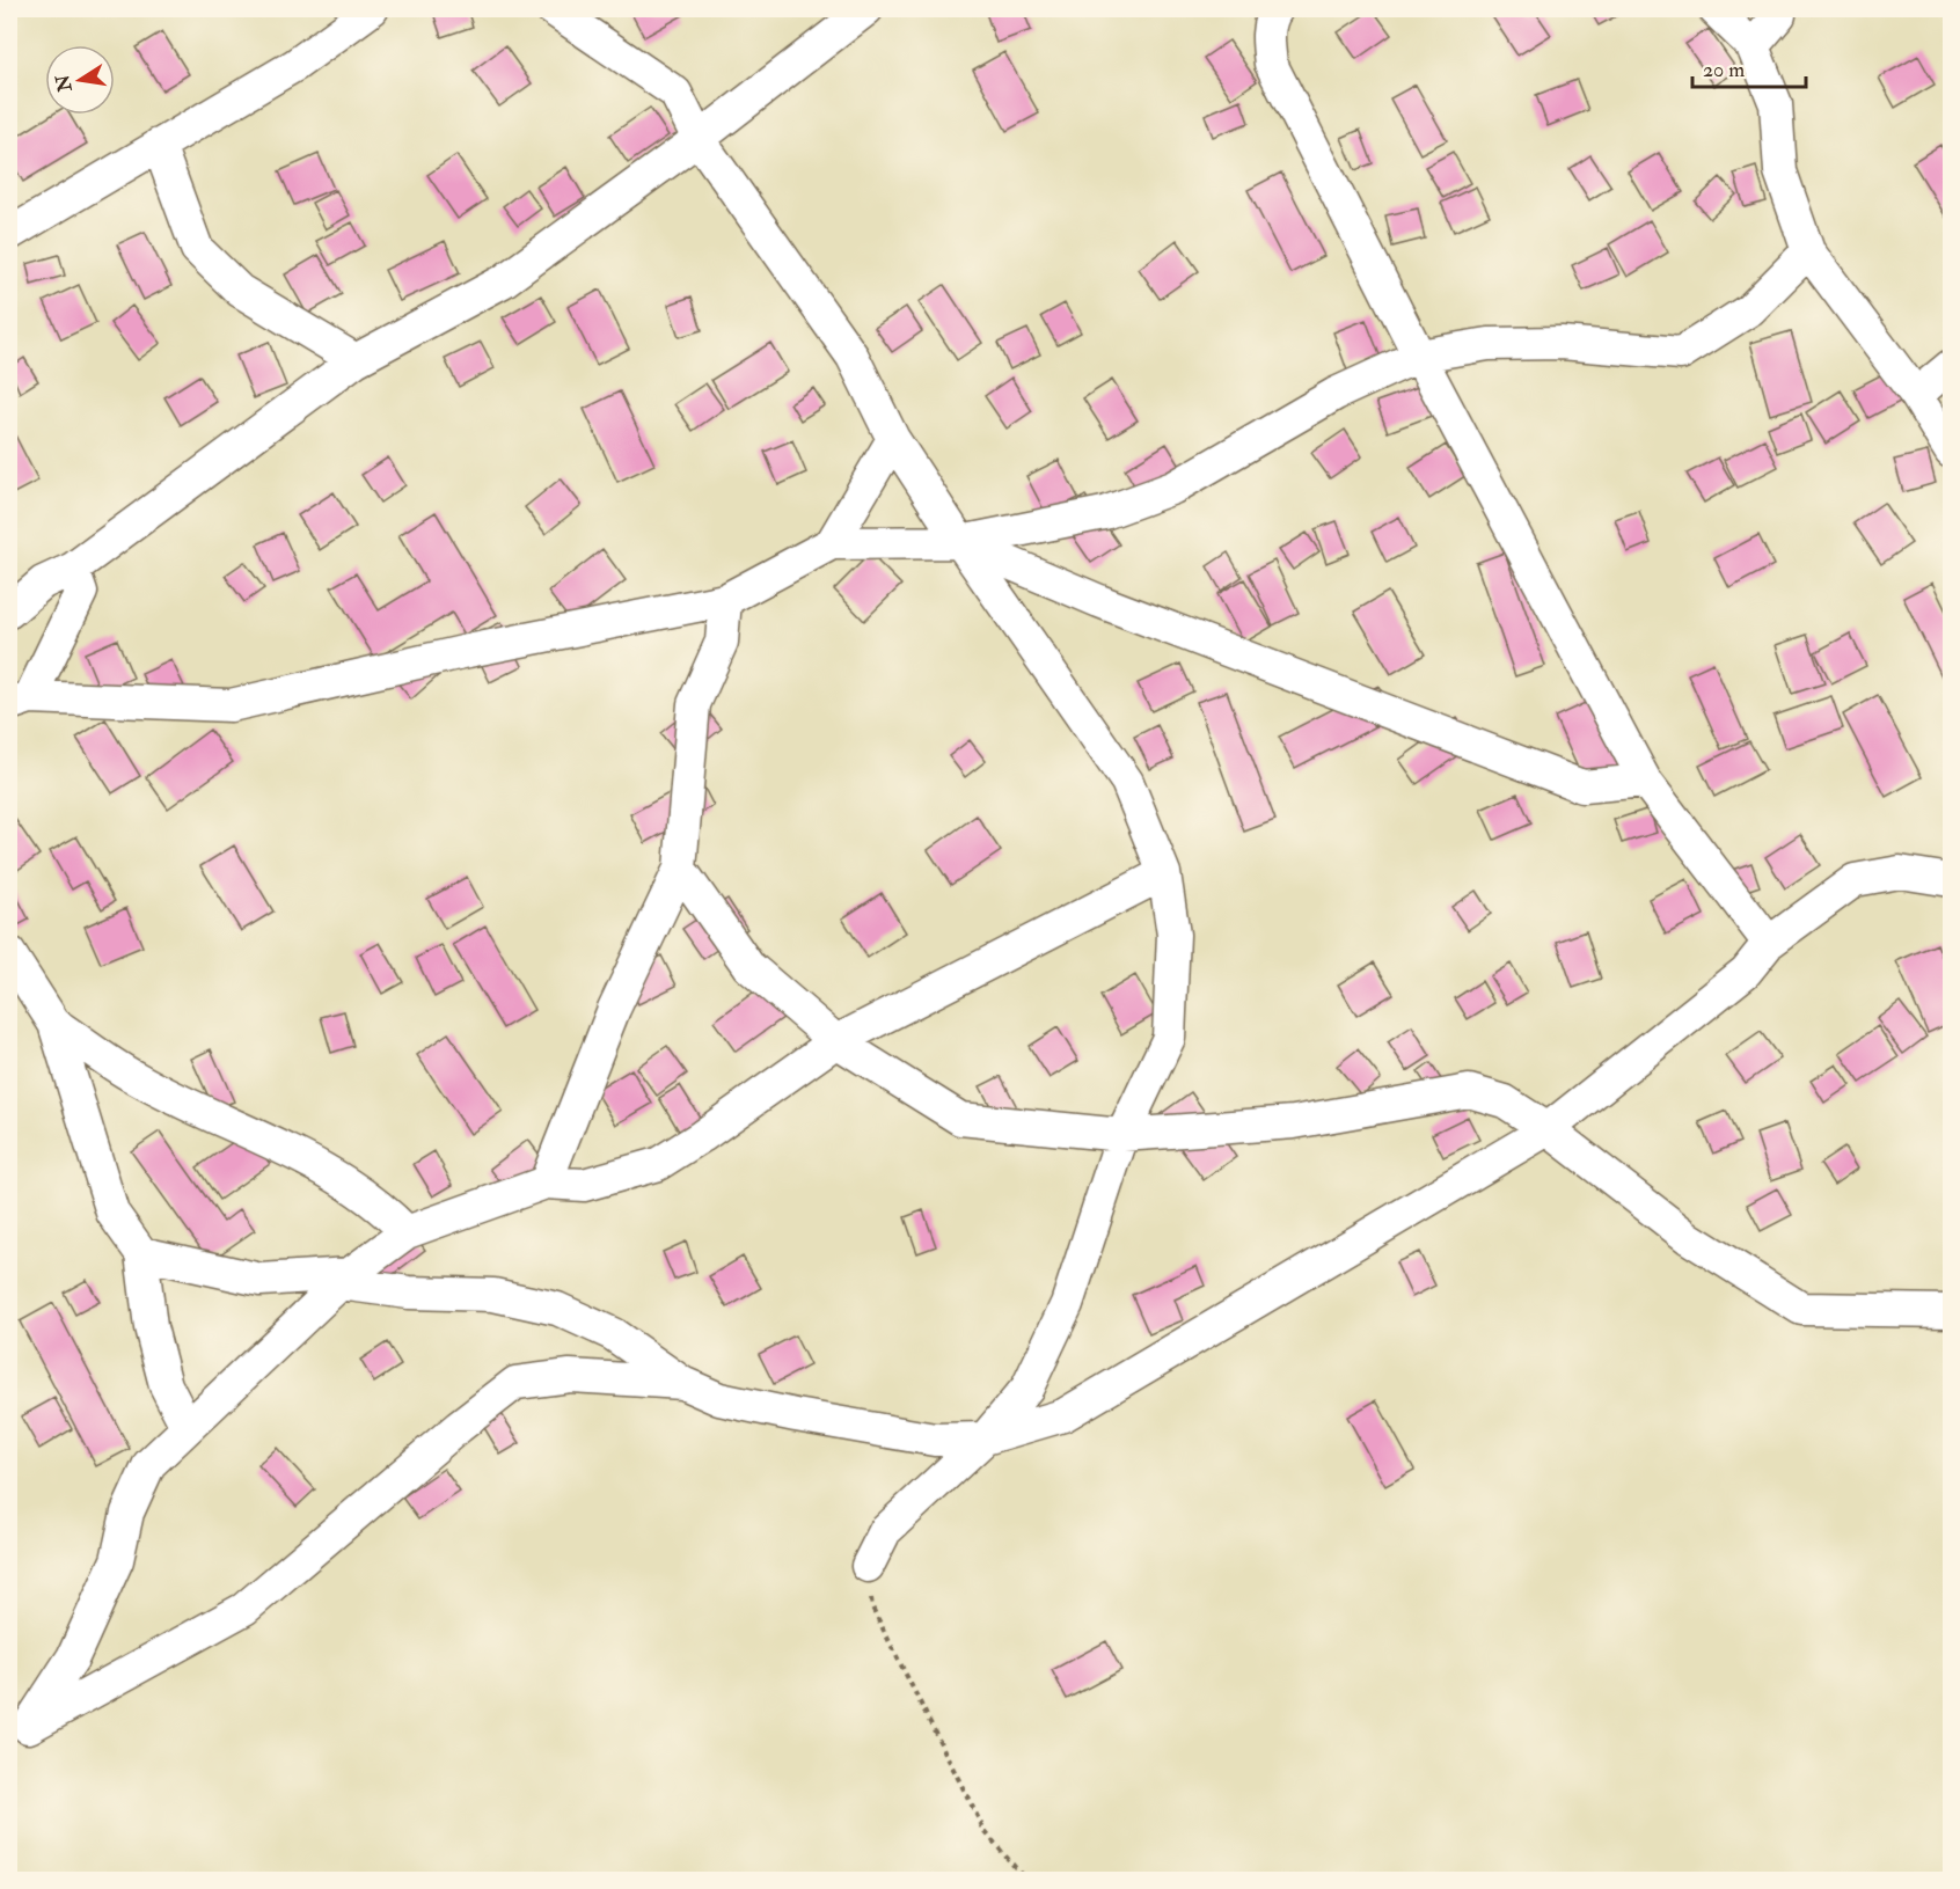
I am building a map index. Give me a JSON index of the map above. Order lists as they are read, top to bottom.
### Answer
{
  "scale_bar": "20 m",
  "north": "left"
}
